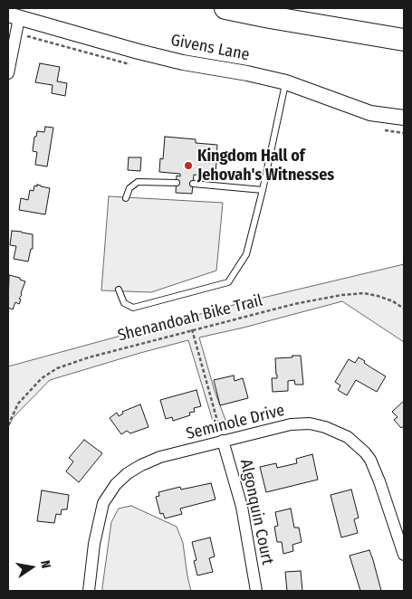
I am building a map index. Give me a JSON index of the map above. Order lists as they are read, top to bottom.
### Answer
{
  "streets": {
    "street": ["Givens Lane", "Seminole Drive", "Algonquin Court"],
    "path": ["Shenandoah Bike Trail"]
  },
  "crossings": [
    ["Seminole Drive", "Algonquin Court"]
  ],
  "places": ["Kingdom Hall of Jehovah's Witnesses"],
  "north": "right"
}
